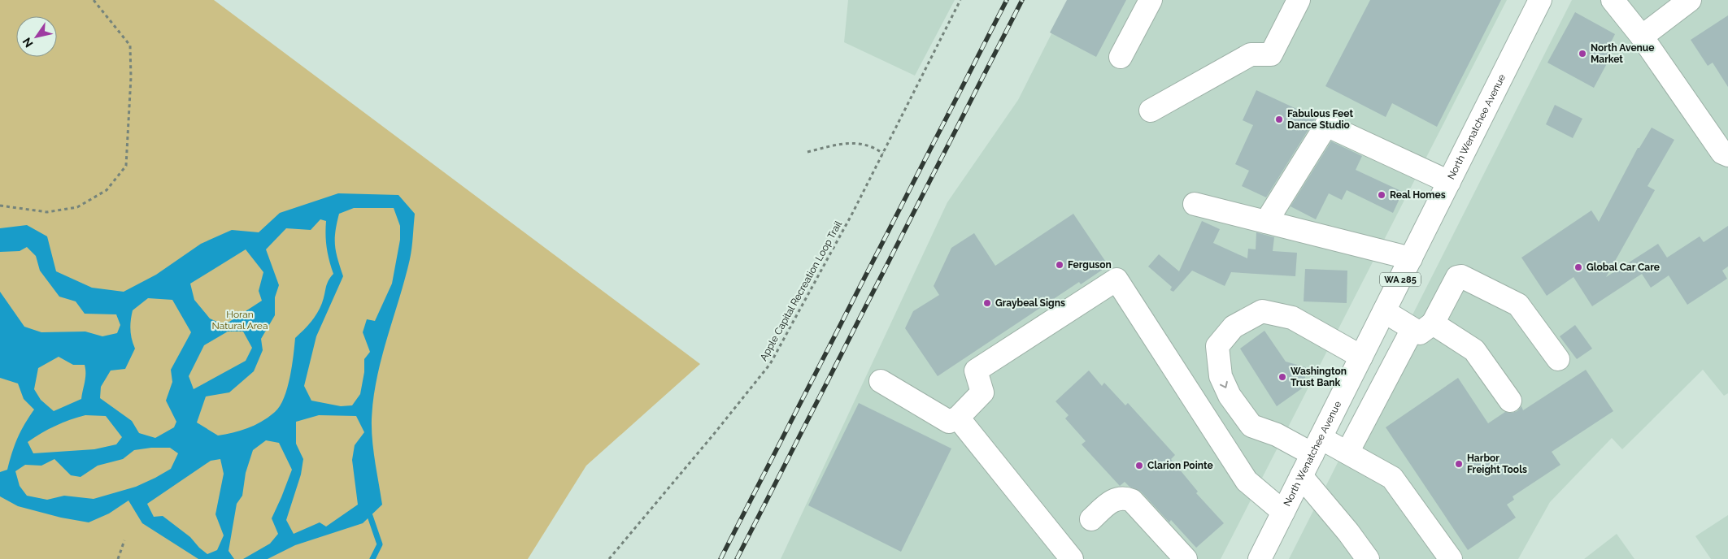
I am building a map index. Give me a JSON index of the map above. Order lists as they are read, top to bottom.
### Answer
{
  "streets": {
    "main road": ["North Wenatchee Avenue", "WA 285"],
    "path": ["Apple Capital Recreation Loop Trail"]
  },
  "parks": ["Horan Natural Area"],
  "places": [
    "North Avenue Market",
    "Fabulous Feet Dance Studio",
    "Real Homes",
    "Ferguson",
    "Global Car Care",
    "Graybeal Signs",
    "Washington Trust Bank",
    "Harbor Freight Tools",
    "Clarion Pointe"
  ],
  "north": "bottom left"
}
